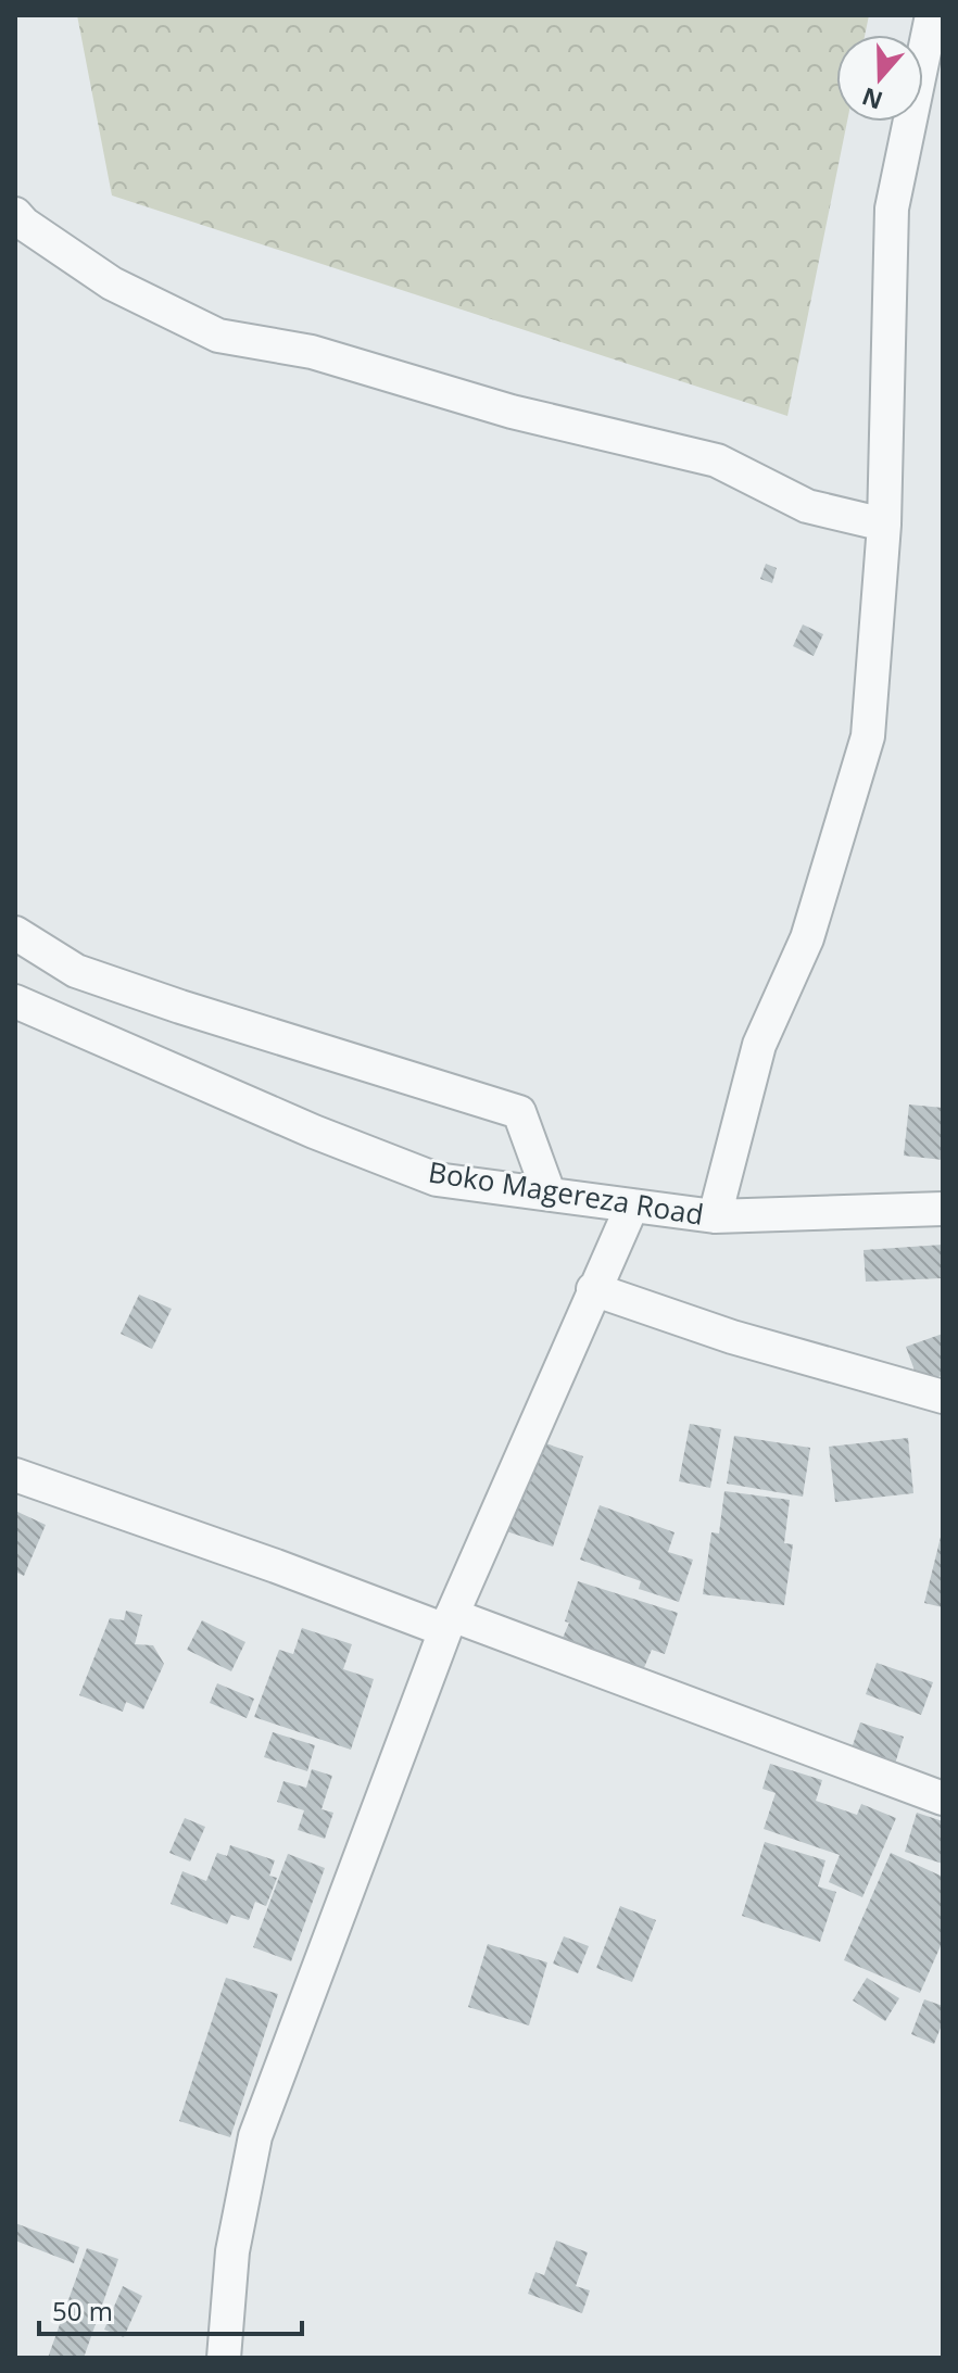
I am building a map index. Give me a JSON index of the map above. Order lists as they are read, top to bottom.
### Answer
{
  "streets": {
    "street": ["Boko Magereza Road"]
  },
  "scale_bar": "50 m",
  "north": "bottom"
}
